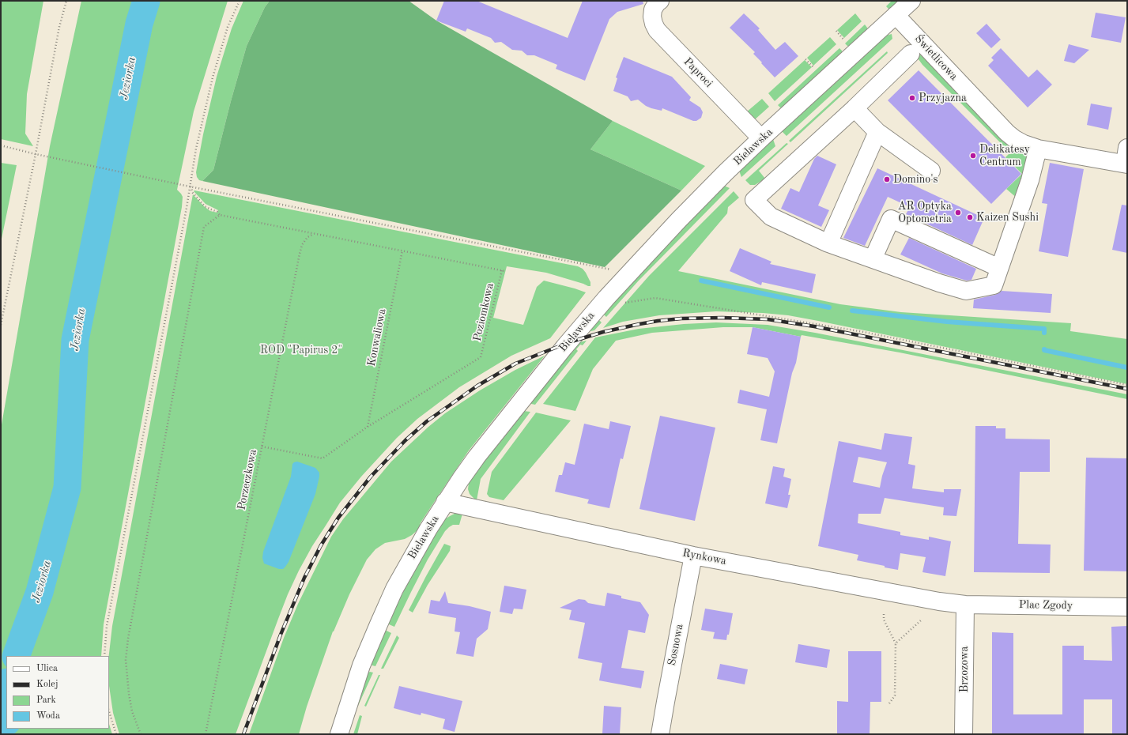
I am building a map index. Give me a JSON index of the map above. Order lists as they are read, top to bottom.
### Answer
{
  "streets": {
    "street": [
      "Świetlicowa",
      "Paproci",
      "Bielawska",
      "Rynkowa",
      "Plac Zgody",
      "Sosnowa",
      "Brzozowa"
    ],
    "path": ["Poziomkowa", "Konwaliowa", "Porzeczkowa"]
  },
  "crossings": [
    ["Świetlicowa", "Bielawska"],
    ["Paproci", "Bielawska"],
    ["Bielawska", "Rynkowa"],
    ["Poziomkowa", "Konwaliowa"],
    ["Rynkowa", "Plac Zgody"],
    ["Rynkowa", "Sosnowa"],
    ["Rynkowa", "Brzozowa"],
    ["Plac Zgody", "Brzozowa"]
  ],
  "water": ["Jeziorka"],
  "parks": ["ROD \"Papirus 2\""],
  "places": [
    "Przyjazna",
    "Delikatesy Centrum",
    "Domino's",
    "AR Optyka Optometria",
    "Kaizen Sushi"
  ],
  "legend": [
    "Ulica",
    "Kolej",
    "Park",
    "Woda"
  ]
}
